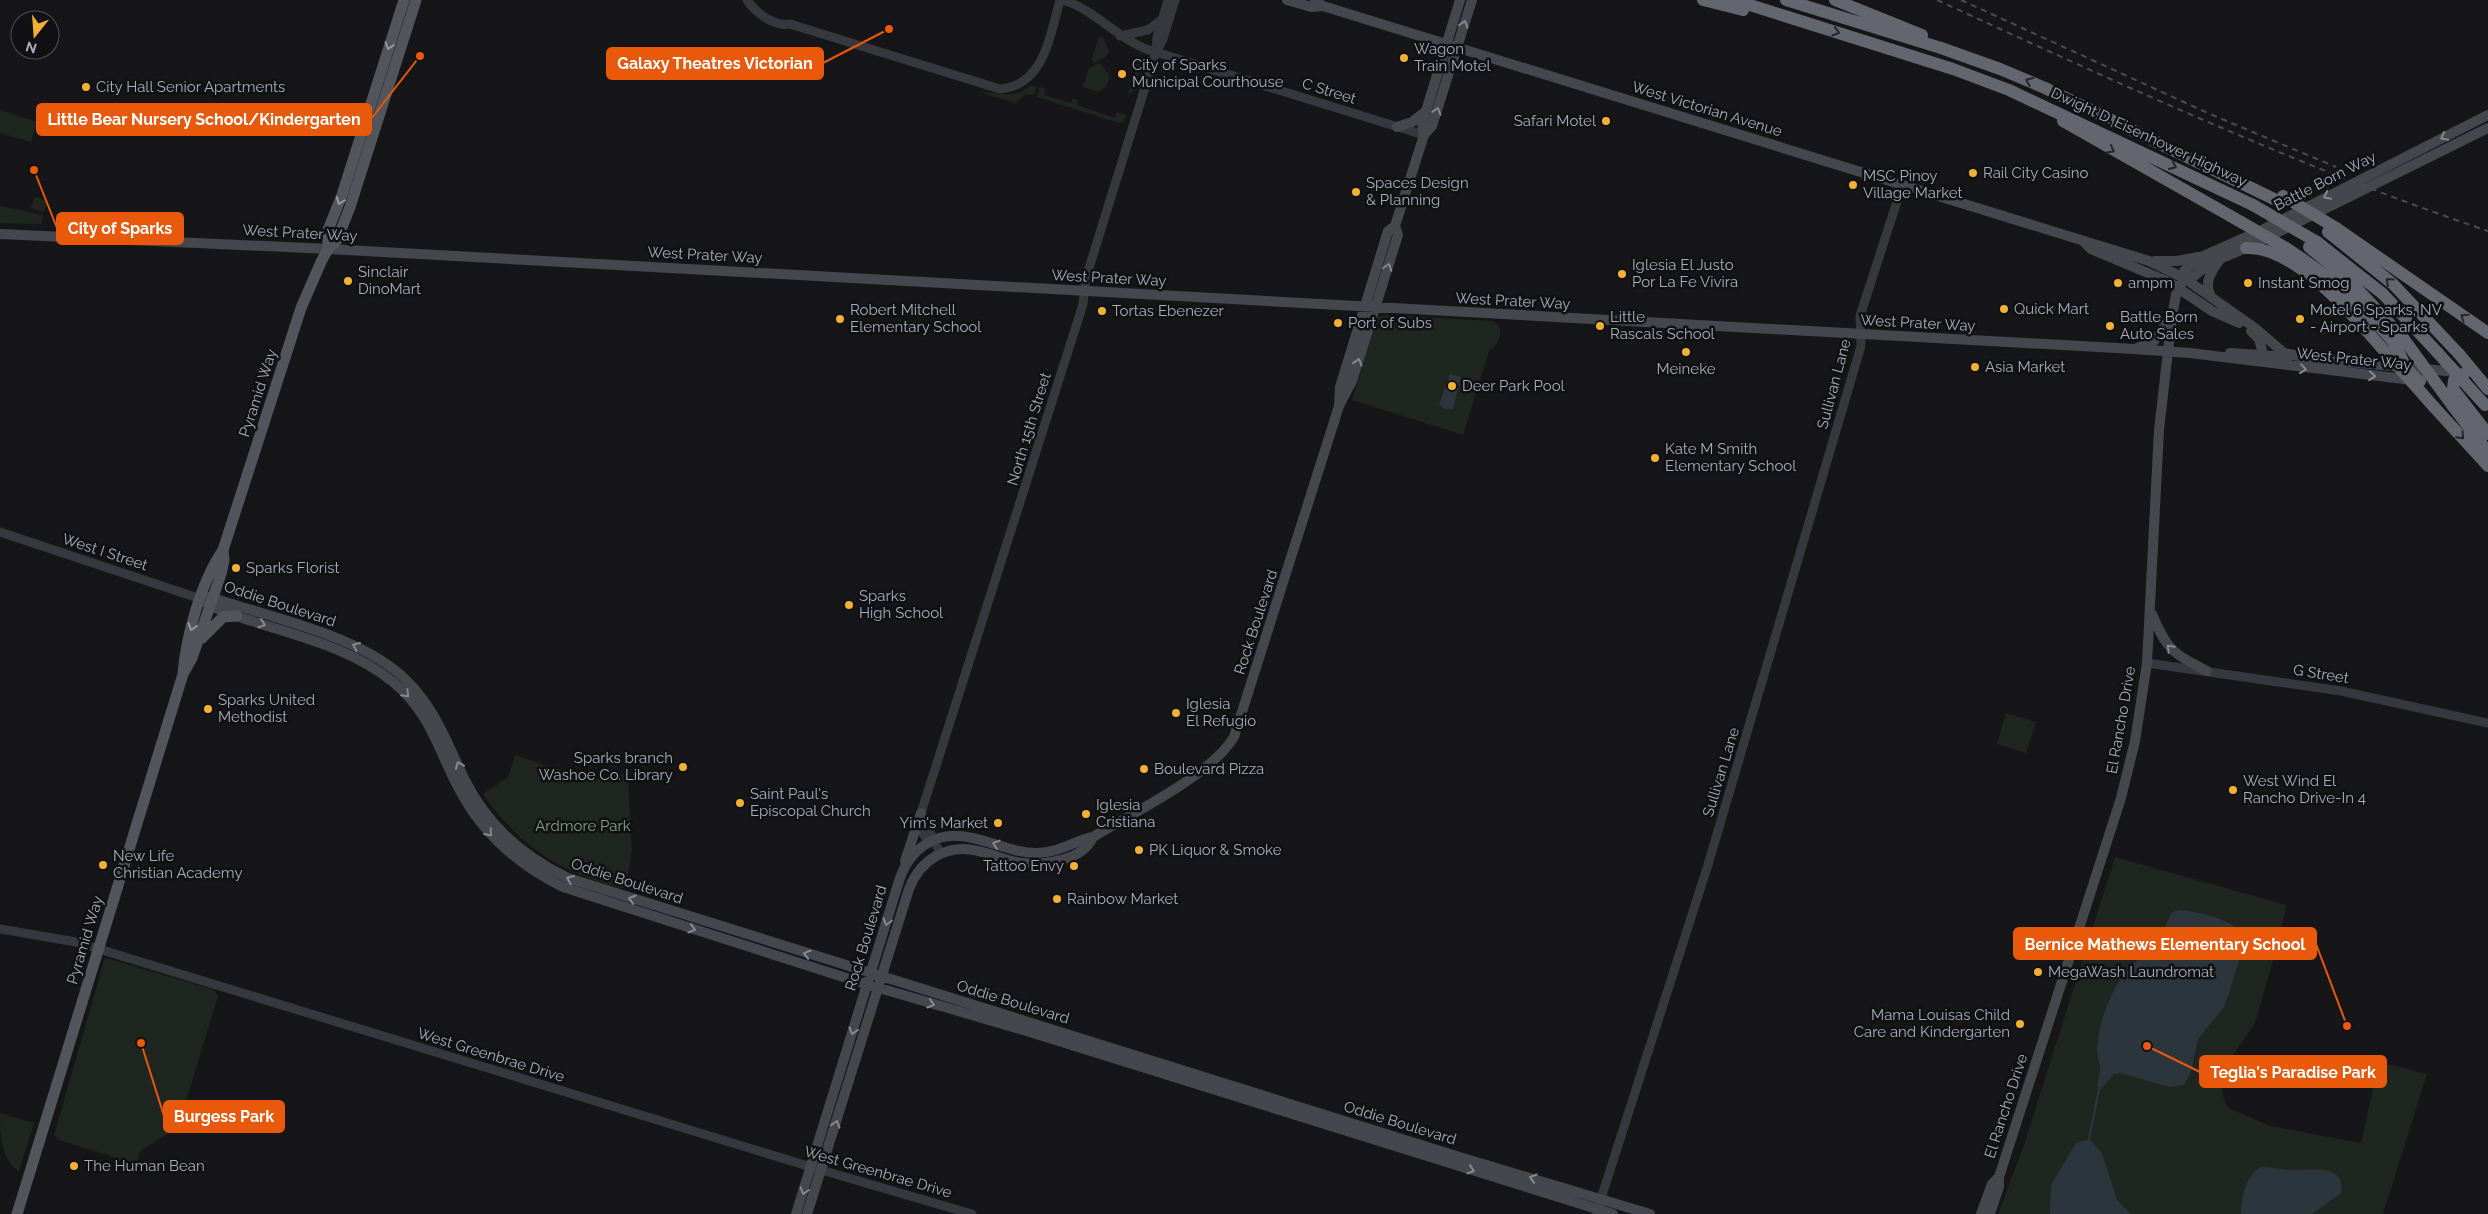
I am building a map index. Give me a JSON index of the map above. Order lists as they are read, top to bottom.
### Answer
{
  "streets": {
    "highway": ["Dwight D. Eisenhower Highway"],
    "main road": [
      "West Victorian Avenue",
      "Battle Born Way",
      "West Prater Way",
      "Pyramid Way",
      "Oddie Boulevard",
      "Rock Boulevard",
      "El Rancho Drive"
    ],
    "street": [
      "C Street",
      "Sullivan Lane",
      "North 15th Street",
      "West I Street",
      "G Street",
      "West Greenbrae Drive"
    ]
  },
  "crossings": [
    ["C Street", "North 15th Street"],
    ["C Street", "Rock Boulevard"],
    ["West Victorian Avenue", "Battle Born Way"],
    ["West Victorian Avenue", "West Prater Way"],
    ["West Victorian Avenue", "Sullivan Lane"],
    ["West Victorian Avenue", "Rock Boulevard"],
    ["West Victorian Avenue", "El Rancho Drive"],
    ["Dwight D. Eisenhower Highway", "West Prater Way"],
    ["Battle Born Way", "El Rancho Drive"],
    ["West Prater Way", "Sullivan Lane"],
    ["West Prater Way", "Pyramid Way"],
    ["West Prater Way", "North 15th Street"],
    ["West Prater Way", "Rock Boulevard"],
    ["West Prater Way", "El Rancho Drive"],
    ["Sullivan Lane", "Oddie Boulevard"],
    ["Pyramid Way", "West I Street"],
    ["Pyramid Way", "Oddie Boulevard"],
    ["Pyramid Way", "West Greenbrae Drive"],
    ["West I Street", "Oddie Boulevard"],
    ["Oddie Boulevard", "Rock Boulevard"],
    ["Rock Boulevard", "West Greenbrae Drive"],
    ["G Street", "El Rancho Drive"]
  ],
  "parks": ["Ardmore Park"],
  "places": [
    "Galaxy Theatres Victorian",
    "Little Bear Nursery School/Kindergarten",
    "Wagon Train Motel",
    "City of Sparks Municipal Courthouse",
    "City Hall Senior Apartments",
    "Safari Motel",
    "City of Sparks",
    "Rail City Casino",
    "MSC Pinoy Village Market",
    "Spaces Design & Planning",
    "Iglesia El Justo Por La Fe Vivira",
    "Sinclair DinoMart",
    "ampm",
    "Instant Smog",
    "Quick Mart",
    "Tortas Ebenezer",
    "Robert Mitchell Elementary School",
    "Motel 6 Sparks, NV - Airport - Sparks",
    "Port of Subs",
    "Little Rascals School",
    "Battle Born Auto Sales",
    "Meineke",
    "Asia Market",
    "Deer Park Pool",
    "Kate M Smith Elementary School",
    "Sparks Florist",
    "Sparks High School",
    "Sparks United Methodist",
    "Iglesia El Refugio",
    "Sparks branch Washoe Co. Library",
    "Boulevard Pizza",
    "West Wind El Rancho Drive-In 4",
    "Saint Paul's Episcopal Church",
    "Iglesia Cristiana",
    "Yim's Market",
    "PK Liquor & Smoke",
    "New Life Christian Academy",
    "Tattoo Envy",
    "Rainbow Market",
    "MegaWash Laundromat",
    "Mama Louisas Child Care and Kindergarten",
    "Bernice Mathews Elementary School",
    "Burgess Park",
    "Teglia's Paradise Park",
    "The Human Bean"
  ],
  "north": "bottom"
}
